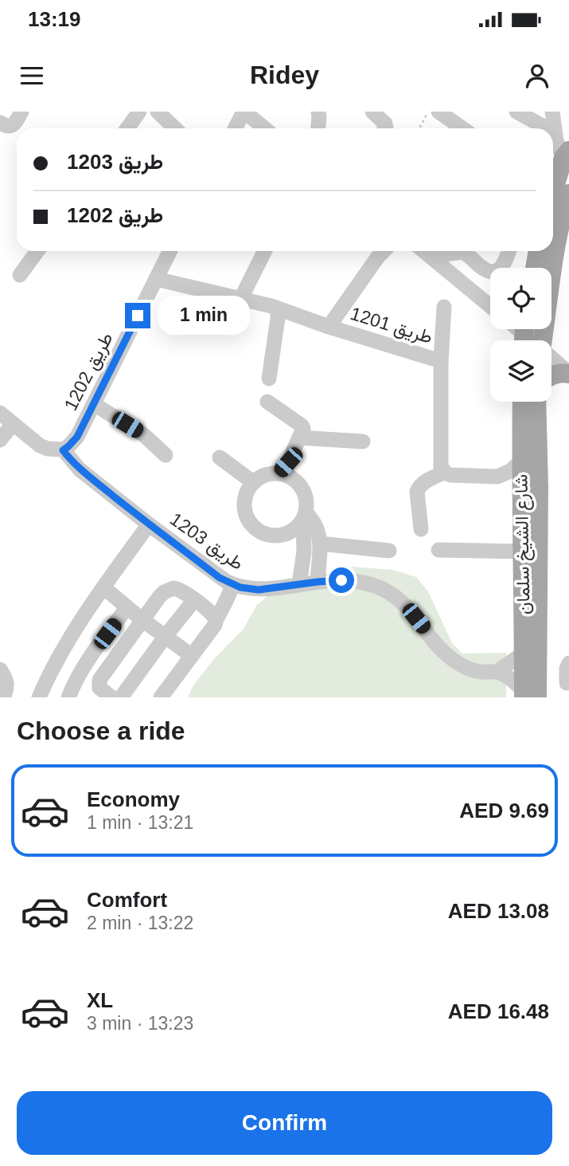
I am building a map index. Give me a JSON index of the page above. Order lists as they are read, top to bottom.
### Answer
{
  "streets": {
    "main road": ["شارع الشيخ سلمان"],
    "street": ["طريق 1201", "طريق 1202", "طريق 1203"]
  },
  "crossings": [
    ["طريق 1201", "طريق 1202"],
    ["طريق 1202", "طريق 1203"],
    ["طريق 1203", "شارع الشيخ سلمان"]
  ],
  "page": {
    "status": "13:19",
    "header": "Ridey",
    "banner": ["طريق 1203", "طريق 1202"],
    "bubble": "1 min",
    "heading": "Choose a ride",
    "list": [
      {
        "name": "Economy",
        "note": "1 min · 13:21",
        "value": "AED 9.69"
      },
      {
        "name": "Comfort",
        "note": "2 min · 13:22",
        "value": "AED 13.08"
      },
      {
        "name": "XL",
        "note": "3 min · 13:23",
        "value": "AED 16.48"
      }
    ],
    "buttons": "Confirm"
  }
}
